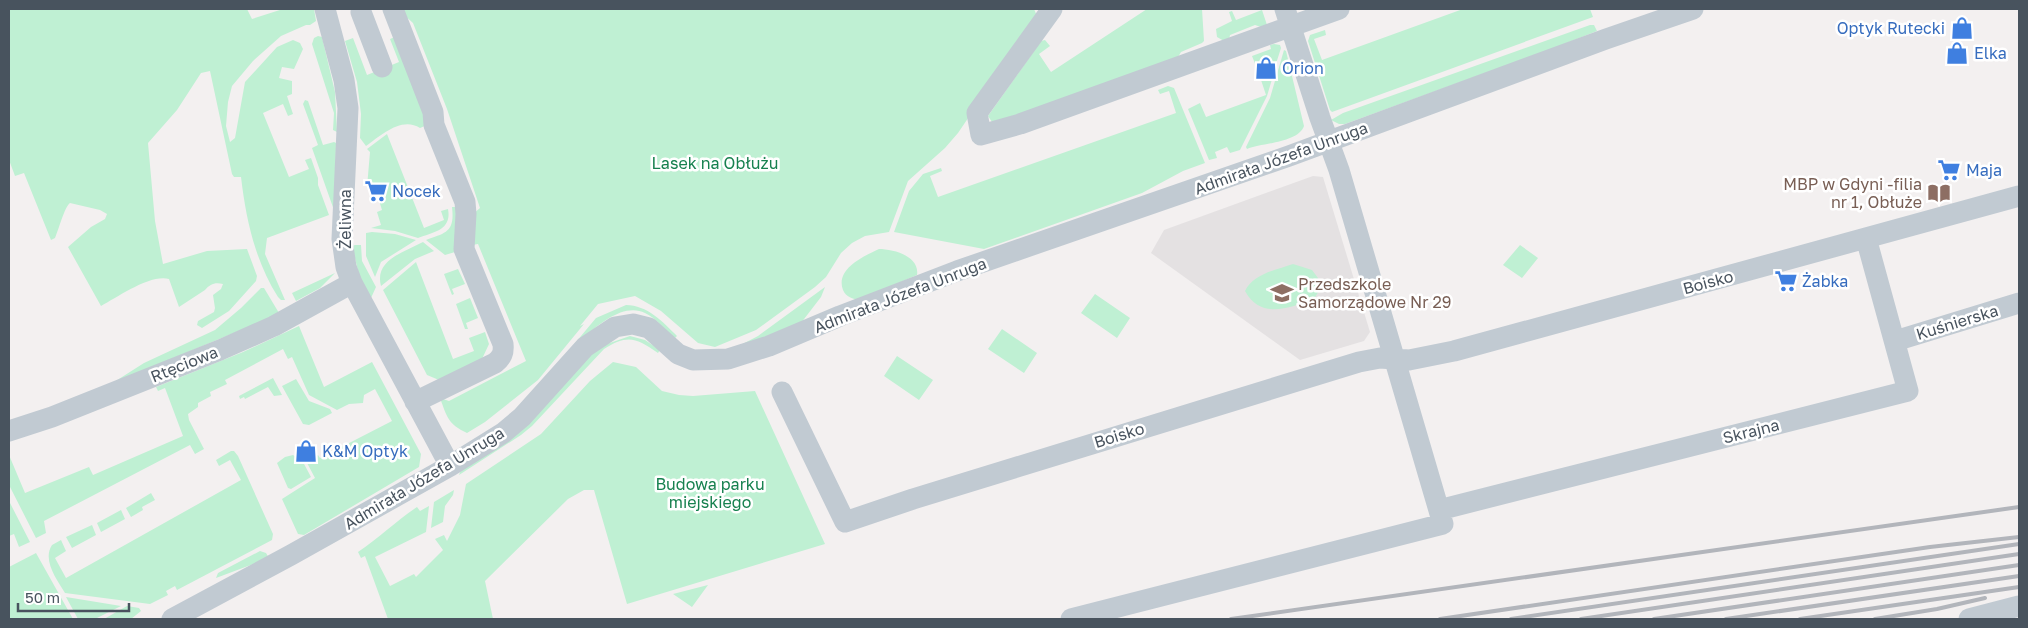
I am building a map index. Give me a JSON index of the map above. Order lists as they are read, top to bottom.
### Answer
{
  "streets": {
    "street": [
      "Admirała Józefa Unruga",
      "Żeliwna",
      "Boisko",
      "Kuśnierska",
      "Rtęciowa",
      "Skrajna"
    ]
  },
  "crossings": [
    ["Admirała Józefa Unruga", "Żeliwna"],
    ["Żeliwna", "Rtęciowa"],
    ["Boisko", "Skrajna"],
    ["Kuśnierska", "Skrajna"]
  ],
  "parks": ["Lasek na Obłużu", "Budowa parku miejskiego"],
  "places": {
    "shop": [
      "Optyk Rutecki",
      "Elka",
      "Orion",
      "K&M Optyk"
    ],
    "supermarket": ["Maja", "Nocek", "Żabka"],
    "library": ["MBP w Gdyni -filia nr 1, Obłuże"],
    "school or university": ["Przedszkole Samorządowe Nr 29"]
  },
  "scale_bar": "50 m"
}
